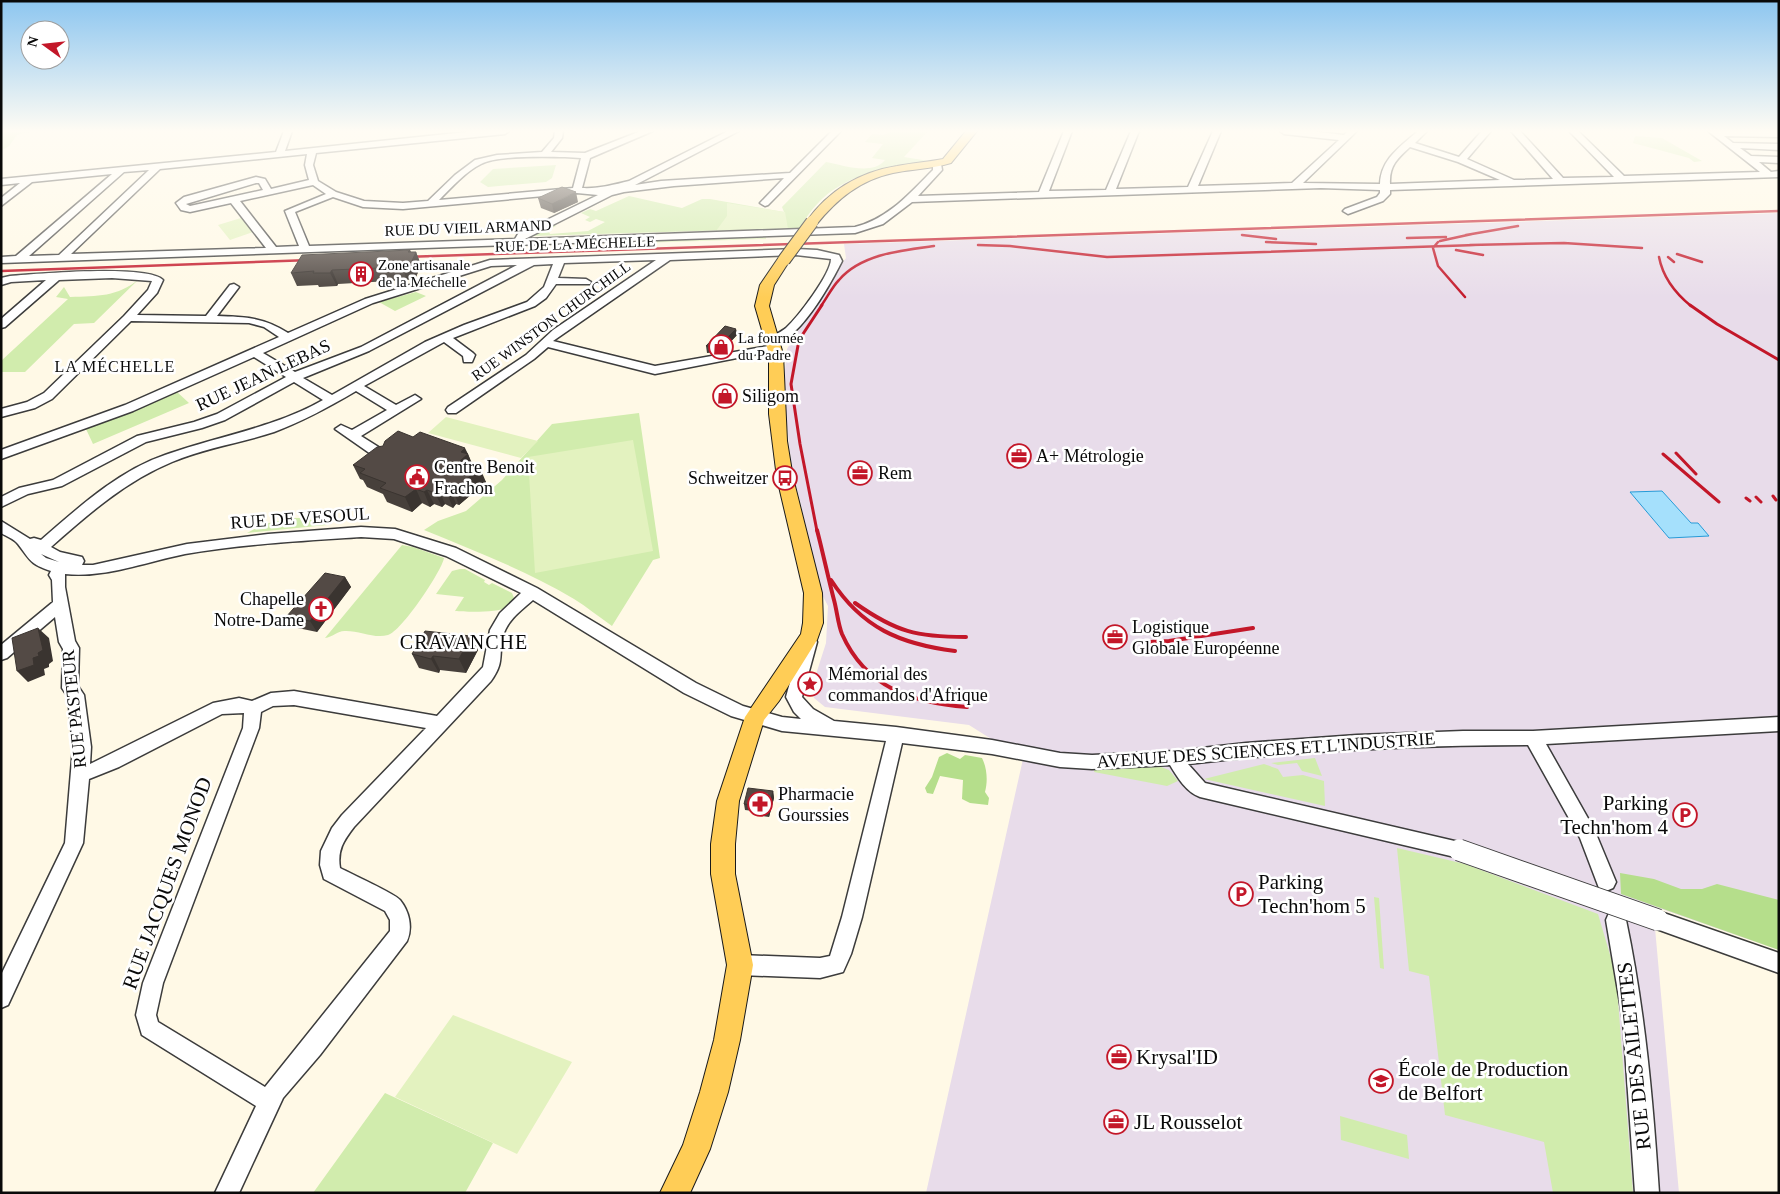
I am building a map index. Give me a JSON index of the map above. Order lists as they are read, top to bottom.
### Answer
{
  "streets": {
    "street": [
      "RUE DU VIEIL ARMAND",
      "RUE DE LA MÉCHELLE",
      "RUE WINSTON CHURCHILL",
      "RUE JEAN LEBAS",
      "RUE DE VESOUL",
      "RUE PASTEUR",
      "AVENUE DES SCIENCES ET L'INDUSTRIE",
      "RUE JACQUES MONOD",
      "RUE DES AILETTES"
    ]
  },
  "crossings": [
    ["RUE DE LA MÉCHELLE", "RUE WINSTON CHURCHILL"],
    ["RUE DE LA MÉCHELLE", "RUE JEAN LEBAS"],
    ["RUE DE VESOUL", "RUE PASTEUR"],
    ["RUE DE VESOUL", "AVENUE DES SCIENCES ET L'INDUSTRIE"]
  ],
  "districts": ["LA MÉCHELLE", "CRAVANCHE"],
  "places": {
    "building": ["Zone artisanale de la Méchelle"],
    "shop": ["La fournée du Padre", "Siligom"],
    "office": [
      "A+ Métrologie",
      "Rem",
      "Logistique Globale Européenne",
      "Krysal'ID",
      "JL Rousselot"
    ],
    "public building": ["Centre Benoit Frachon"],
    "bus stop": ["Schweitzer"],
    "church": ["Chapelle Notre-Dame"],
    "place": ["Mémorial des commandos d'Afrique"],
    "pharmacy": ["Pharmacie Gourssies"],
    "parking": ["Parking Techn'hom 4", "Parking Techn'hom 5"],
    "school or university": ["École de Production de Belfort"]
  },
  "north": "left"
}
